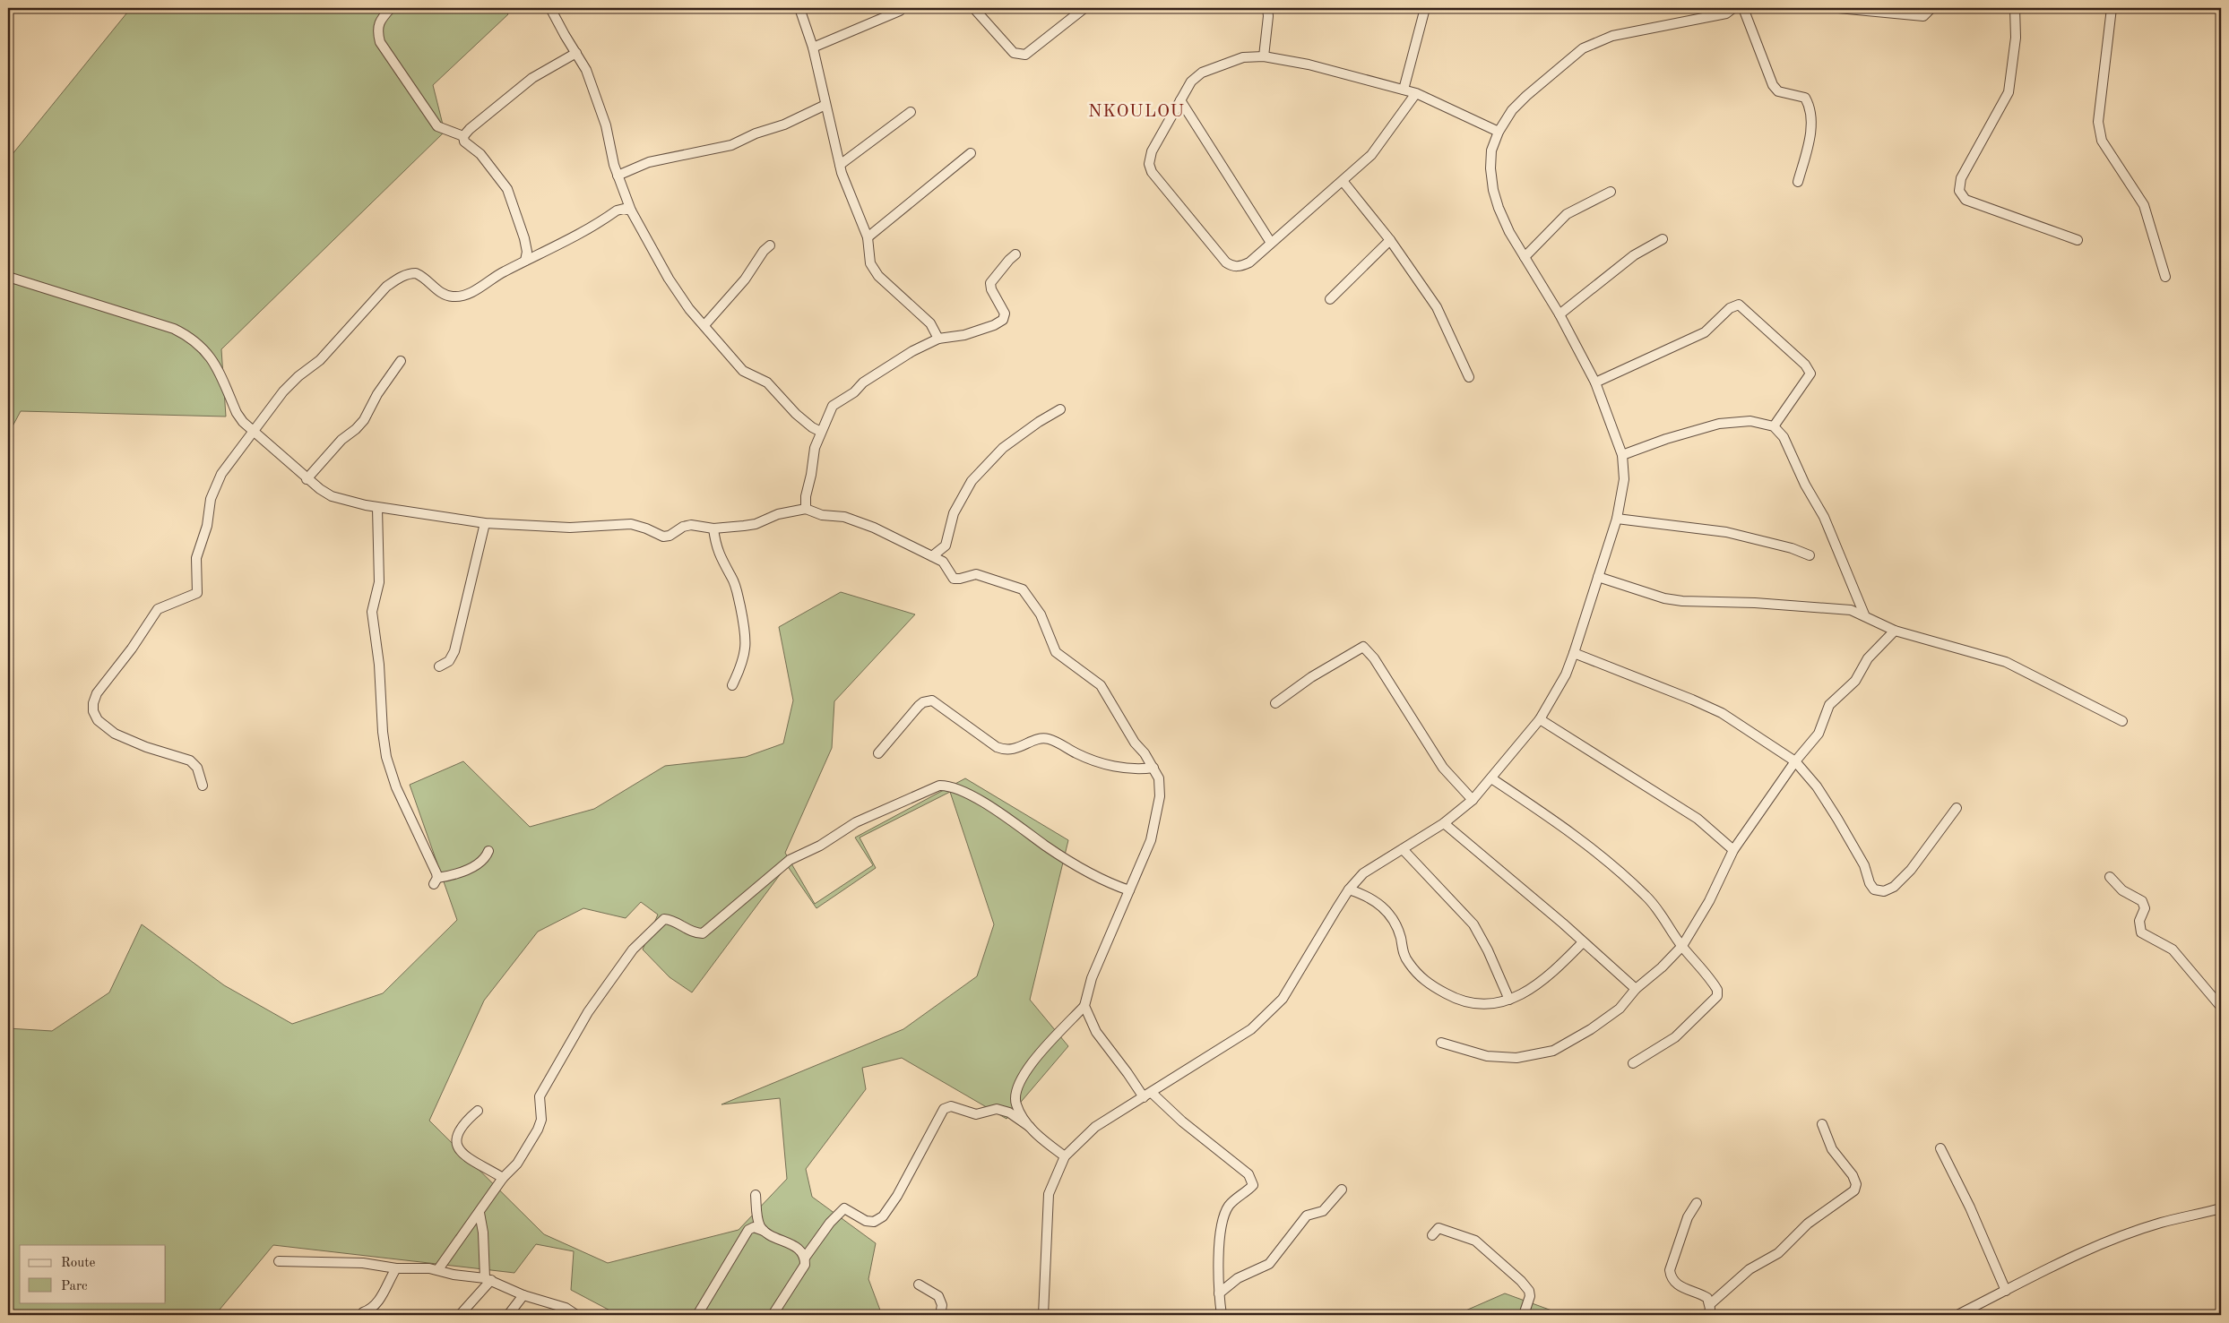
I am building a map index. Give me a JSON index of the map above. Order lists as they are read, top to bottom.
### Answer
{
  "districts": ["NKOULOU"],
  "legend": ["Route", "Parc"]
}
